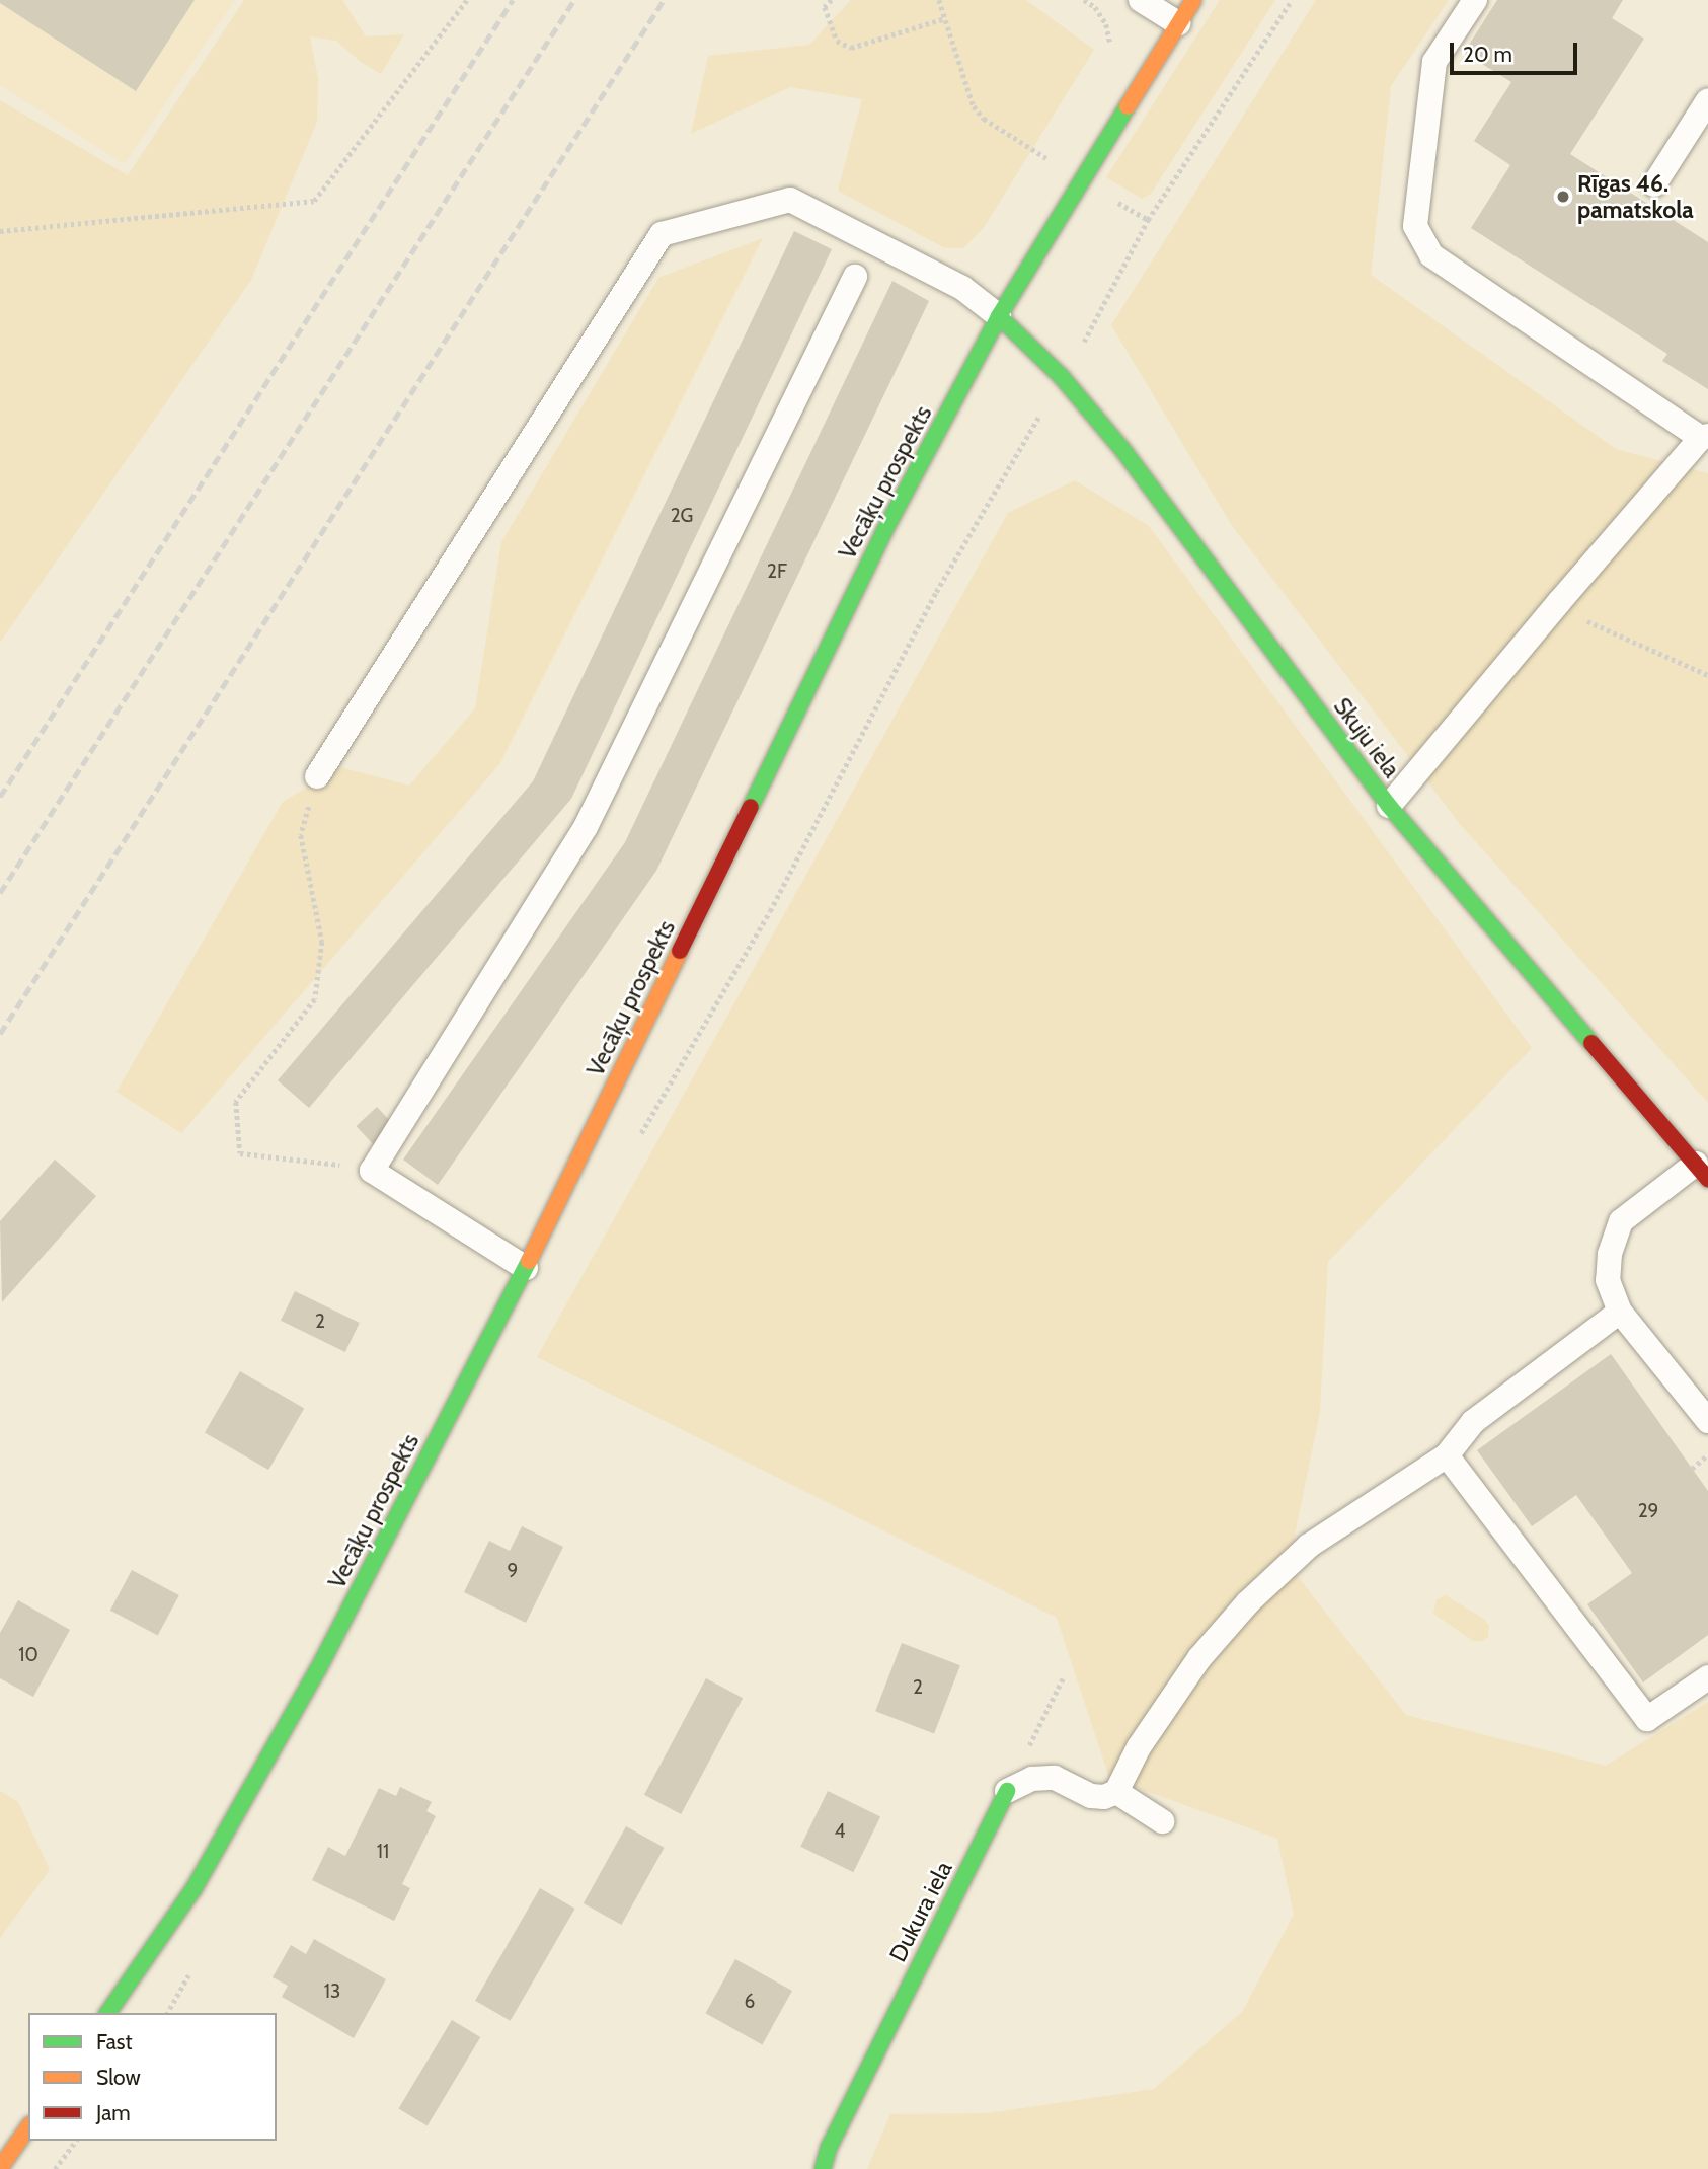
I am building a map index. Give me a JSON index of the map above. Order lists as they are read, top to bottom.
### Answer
{
  "streets": {
    "main road": ["Vecāķu prospekts", "Skuju iela", "Dukura iela"]
  },
  "crossings": [
    ["Vecāķu prospekts", "Skuju iela"]
  ],
  "places": ["Rīgas 46. pamatskola"],
  "house_numbers": [
    "2G",
    "2F",
    "2",
    "29",
    "9",
    "10",
    "2",
    "4",
    "11",
    "13",
    "6"
  ],
  "legend": ["Fast", "Slow", "Jam"],
  "scale_bar": "20 m"
}
